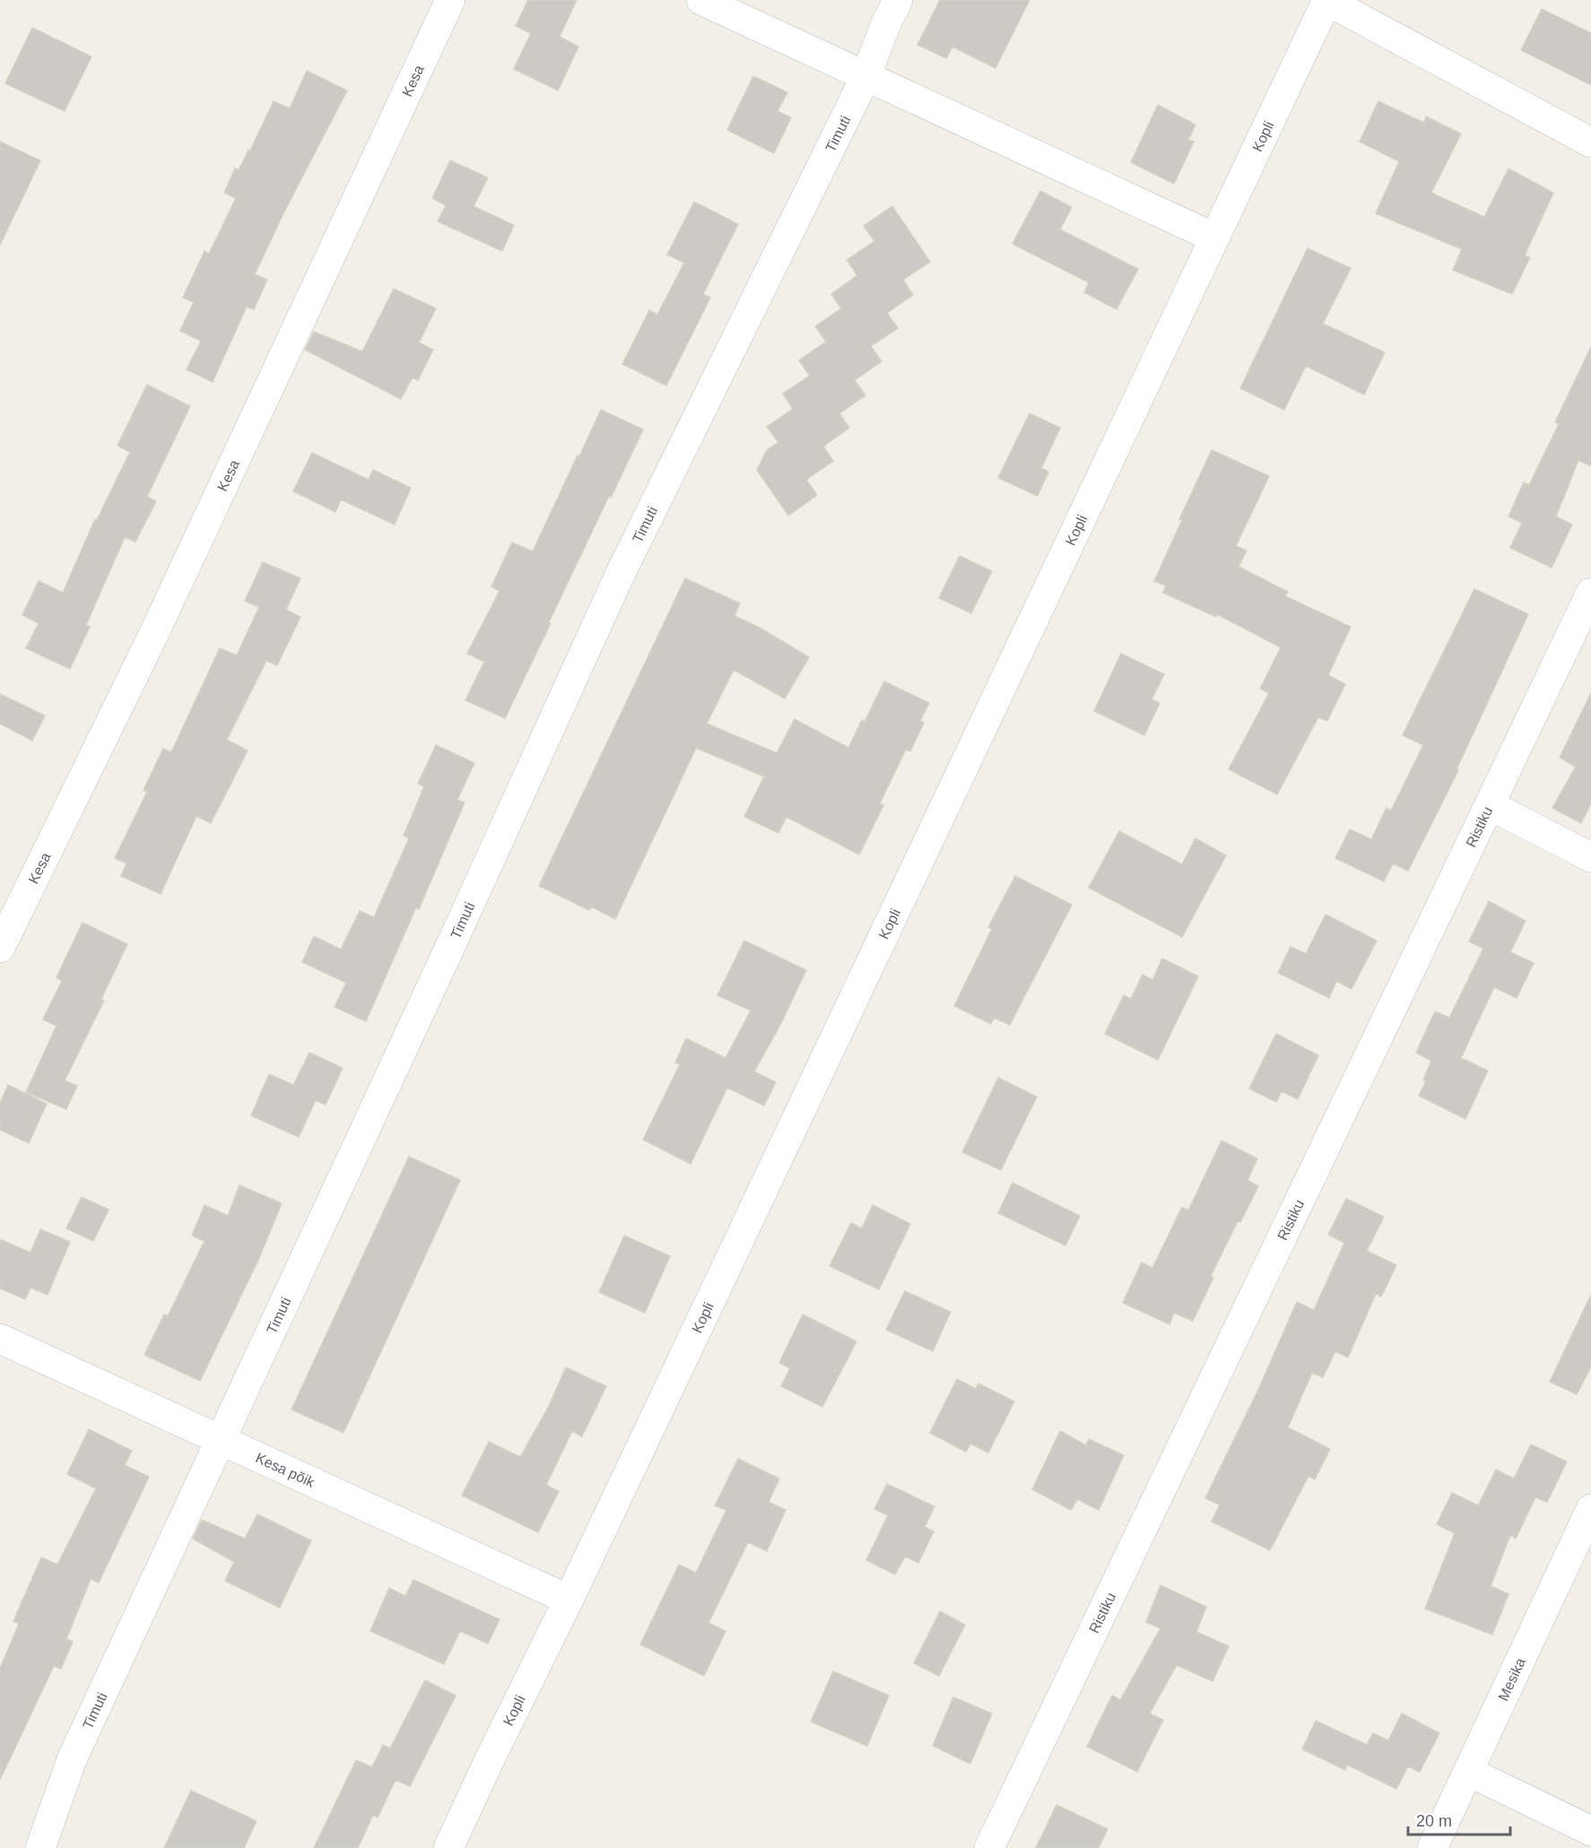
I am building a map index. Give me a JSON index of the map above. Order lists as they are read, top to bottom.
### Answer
{
  "streets": {
    "street": [
      "Kesa",
      "Timuti",
      "Kopli",
      "Ristiku",
      "Kesa põik",
      "Mesika"
    ]
  },
  "crossings": [
    ["Timuti", "Kesa põik"],
    ["Kopli", "Kesa põik"]
  ],
  "scale_bar": "20 m"
}
